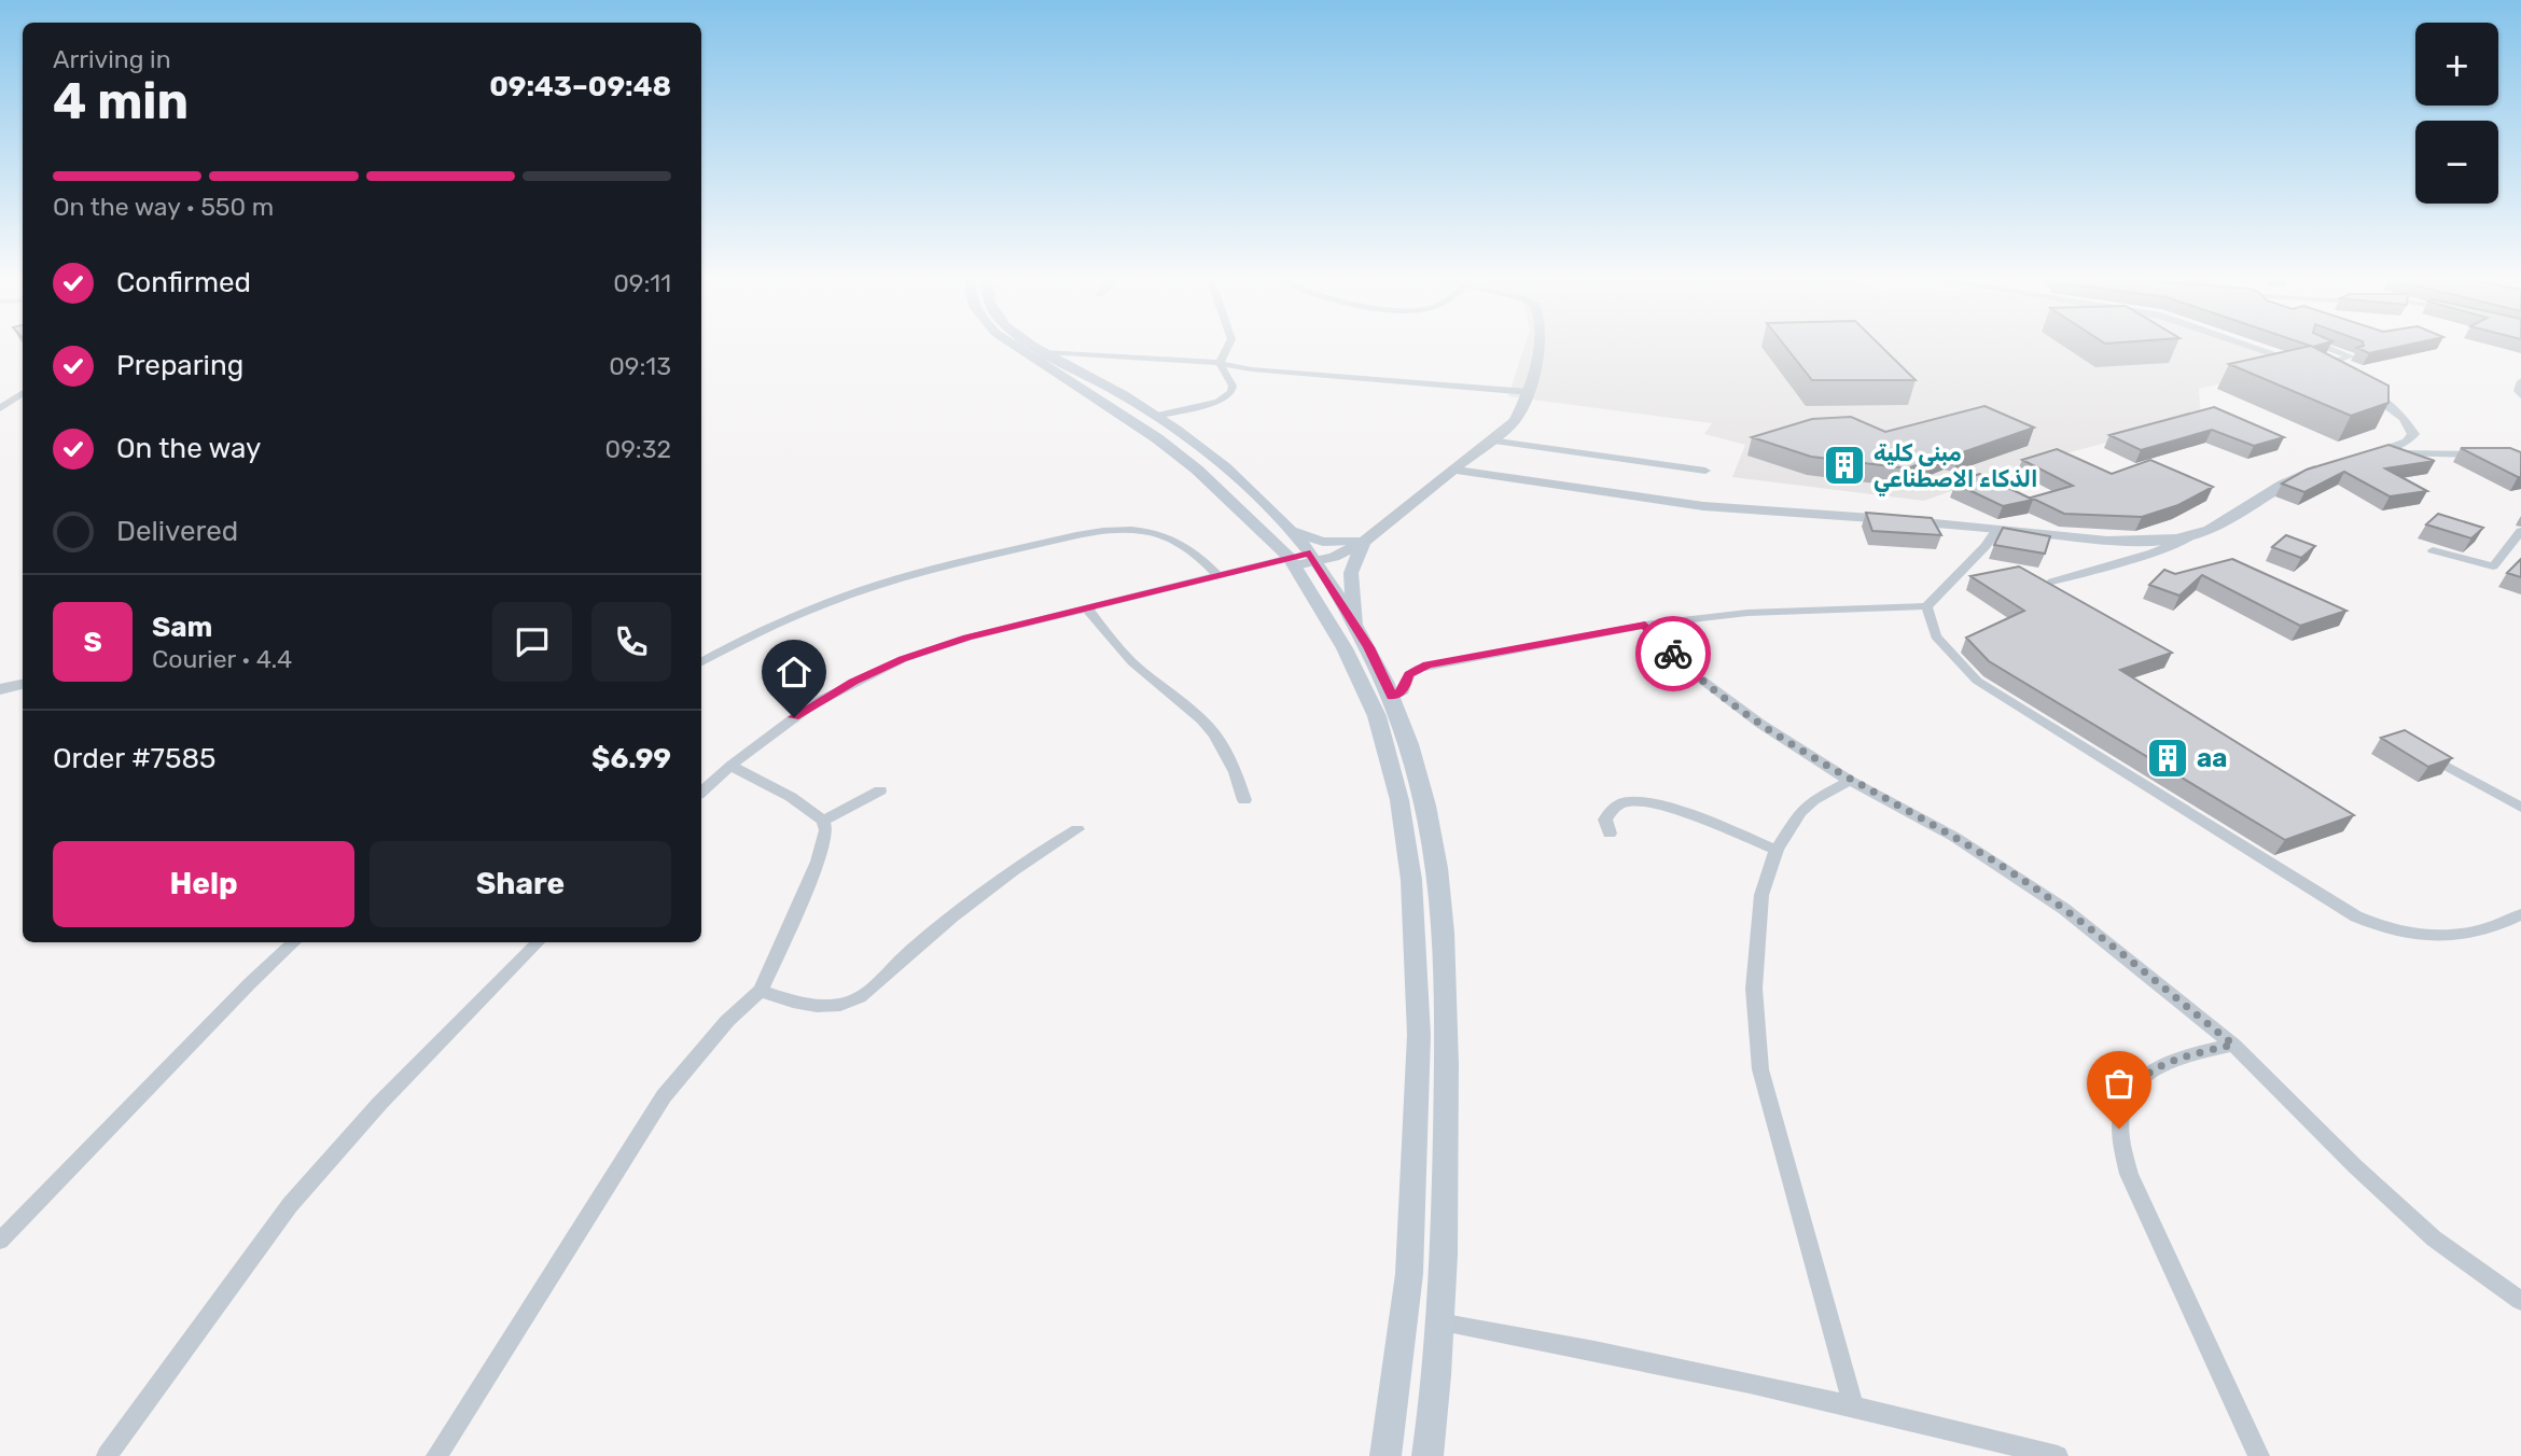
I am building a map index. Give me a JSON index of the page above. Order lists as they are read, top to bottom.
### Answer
{
  "places": {
    "building": ["مبنى كلية الذكاء الاصطناعي", "aa"]
  },
  "page": {
    "map_buttons": ["+", "−"],
    "heading": ["4 min", "Arriving in", "09:43–09:48"],
    "panel": [
      "Sam",
      "Courier · 4.4",
      "Order #7585",
      "$6.99"
    ],
    "bar": "On the way · 550 m",
    "list": [
      ["Confirmed", "09:11"],
      ["Preparing", "09:13"],
      ["On the way", "09:32"],
      "Delivered"
    ],
    "round": "S",
    "buttons": ["Help", "Share"]
  }
}
